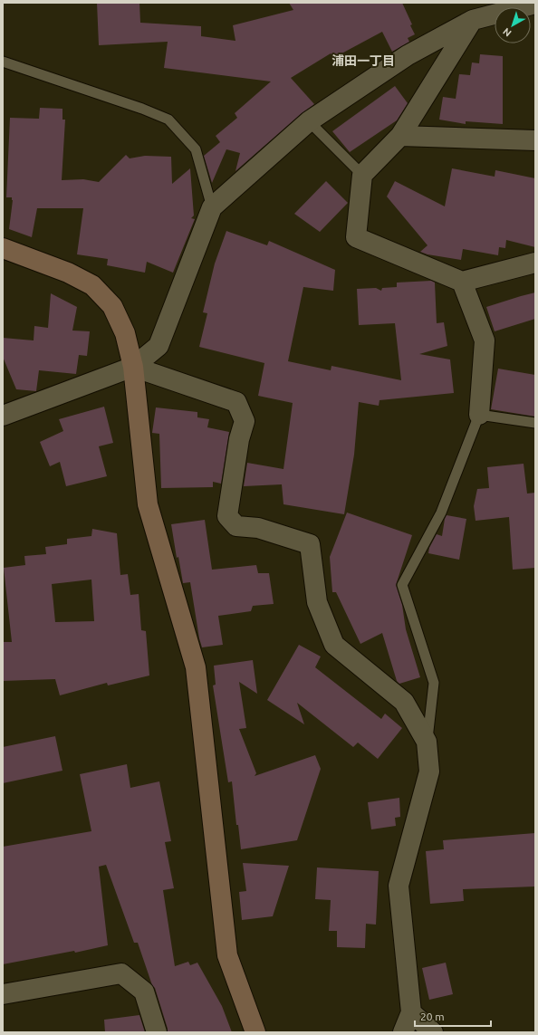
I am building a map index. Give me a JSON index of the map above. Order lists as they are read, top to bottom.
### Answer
{
  "districts": ["浦田一丁目"],
  "scale_bar": "20 m",
  "north": "bottom left"
}
